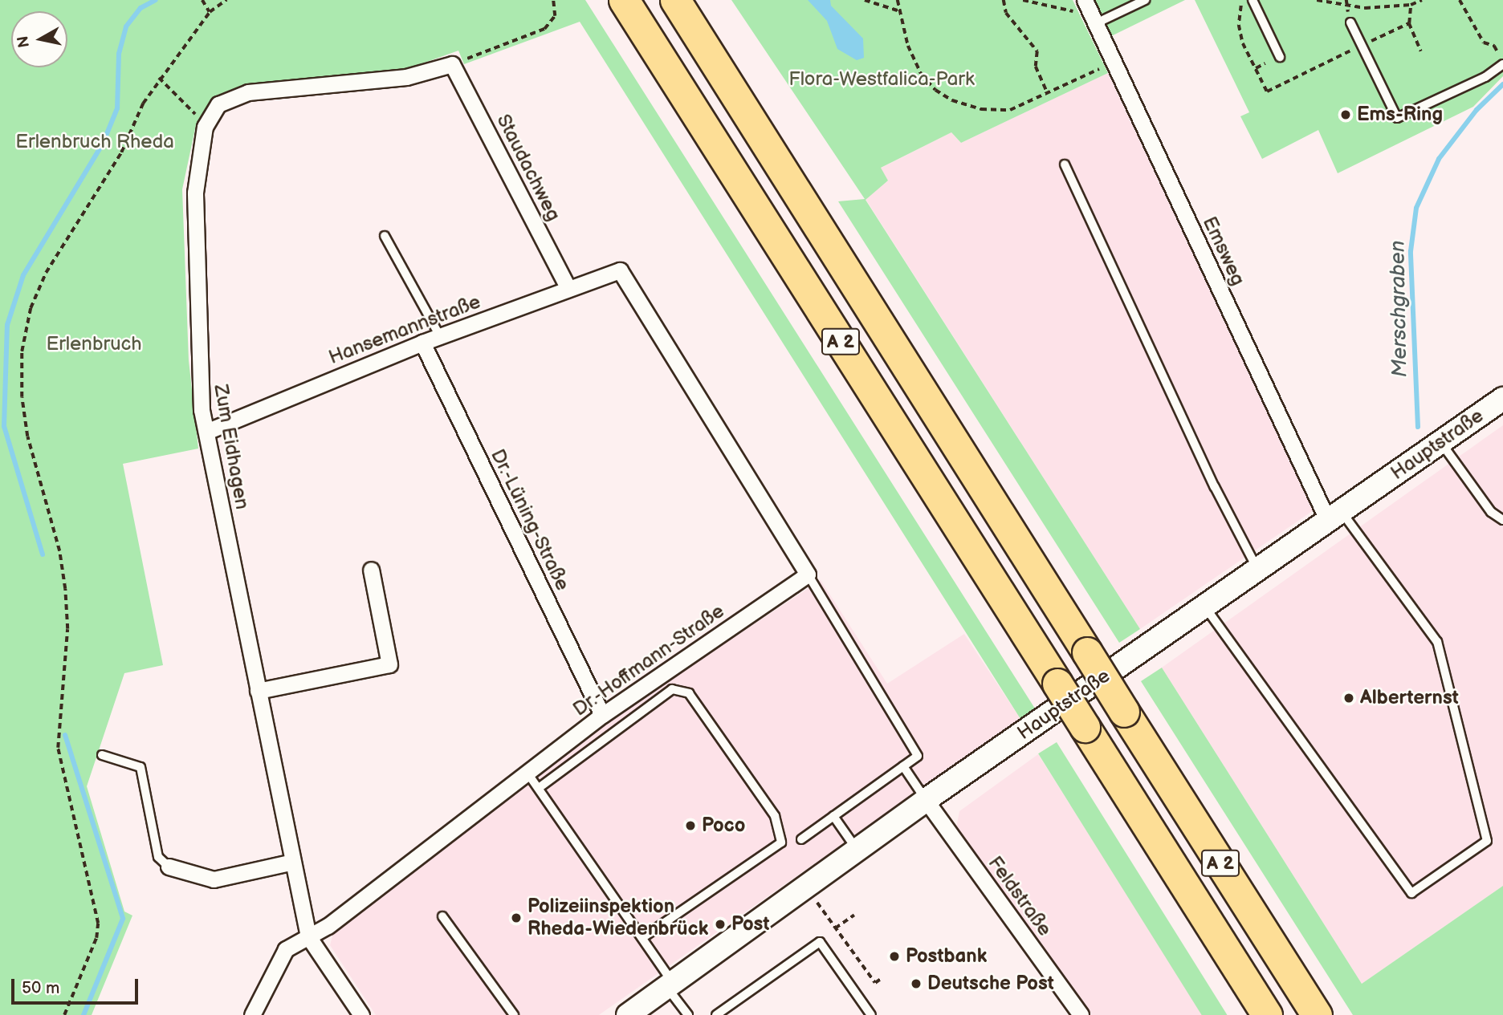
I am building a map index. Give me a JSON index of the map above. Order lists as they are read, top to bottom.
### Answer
{
  "streets": {
    "highway": ["A 2"],
    "street": [
      "Staudachweg",
      "Emsweg",
      "Hansemannstraße",
      "Hauptstraße",
      "Zum Eidhagen",
      "Dr.-Lüning-Straße",
      "Dr.-Hoffmann-Straße",
      "Feldstraße"
    ]
  },
  "crossings": [
    ["Staudachweg", "Hansemannstraße"],
    ["Staudachweg", "Zum Eidhagen"],
    ["Emsweg", "Hauptstraße"],
    ["Hansemannstraße", "Zum Eidhagen"],
    ["Hansemannstraße", "Dr.-Lüning-Straße"],
    ["Hansemannstraße", "Dr.-Hoffmann-Straße"],
    ["Hauptstraße", "Feldstraße"],
    ["Zum Eidhagen", "Dr.-Hoffmann-Straße"],
    ["Dr.-Lüning-Straße", "Dr.-Hoffmann-Straße"]
  ],
  "water": ["Merschgraben"],
  "parks": ["Flora-Westfalica-Park", "Erlenbruch Rheda", "Erlenbruch"],
  "places": [
    "Ems-Ring",
    "Alberternst",
    "Poco",
    "Polizeiinspektion Rheda-Wiedenbrück",
    "Post",
    "Postbank",
    "Deutsche Post"
  ],
  "scale_bar": "50 m",
  "north": "left"
}
